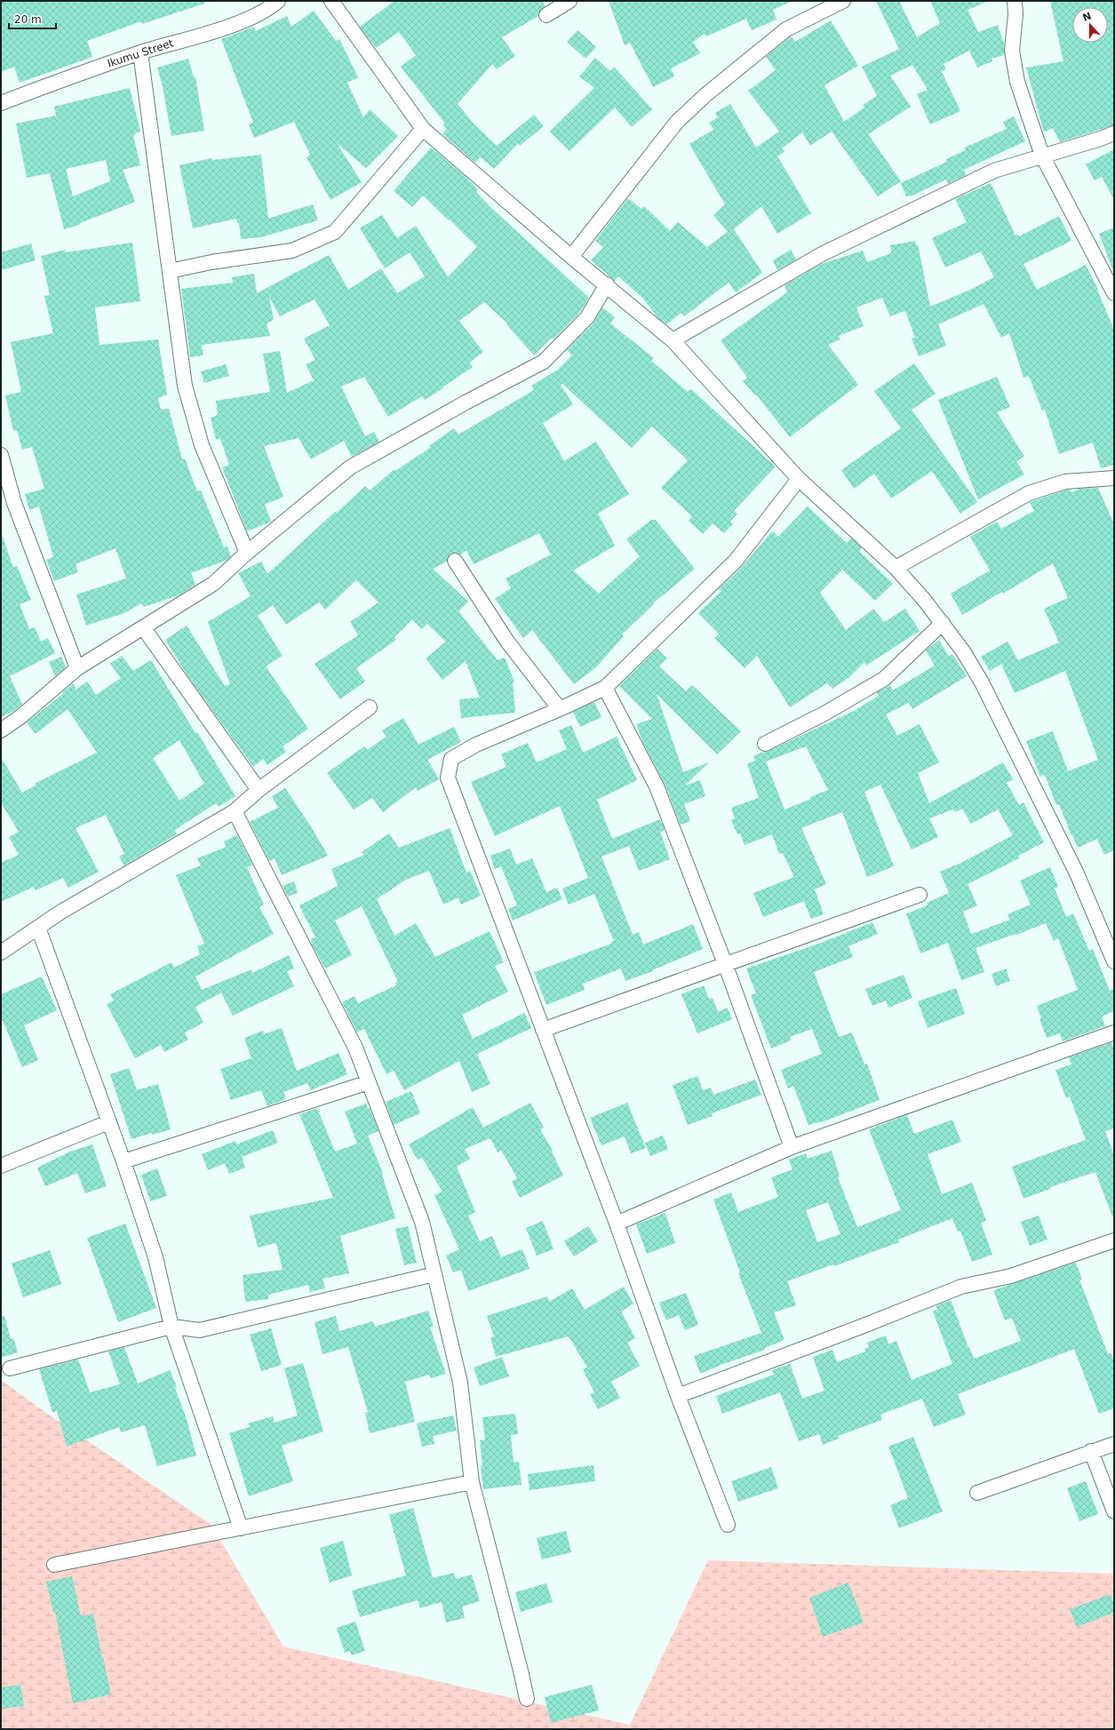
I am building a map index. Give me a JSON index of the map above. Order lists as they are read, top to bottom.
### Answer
{
  "streets": {
    "street": ["Ikumu Street"]
  },
  "scale_bar": "20 m",
  "north": "top"
}
